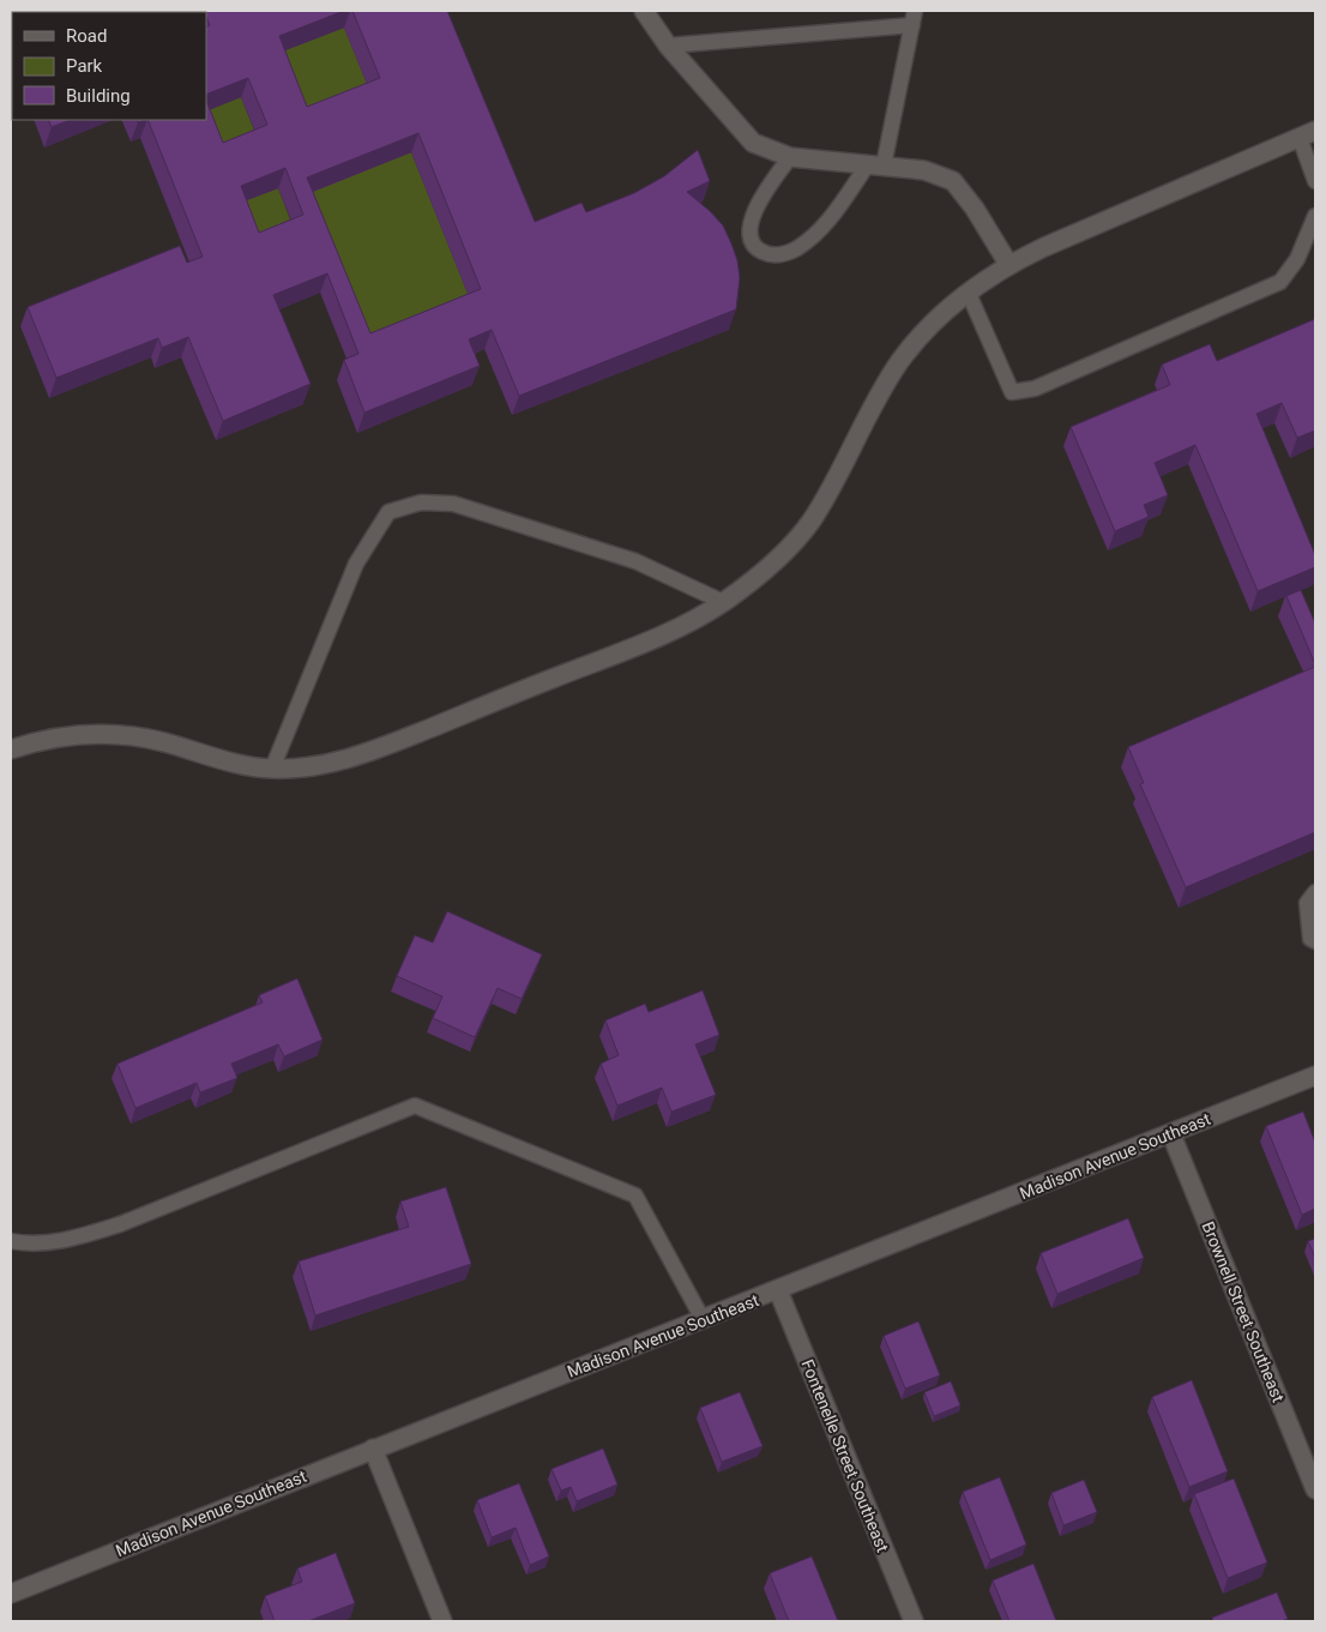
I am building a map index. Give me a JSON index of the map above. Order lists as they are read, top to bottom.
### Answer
{
  "streets": {
    "street": ["Madison Avenue Southeast", "Brownell Street Southeast", "Fontenelle Street Southeast"]
  },
  "crossings": [
    ["Madison Avenue Southeast", "Brownell Street Southeast"],
    ["Madison Avenue Southeast", "Fontenelle Street Southeast"]
  ],
  "legend": ["Road", "Park", "Building"]
}
